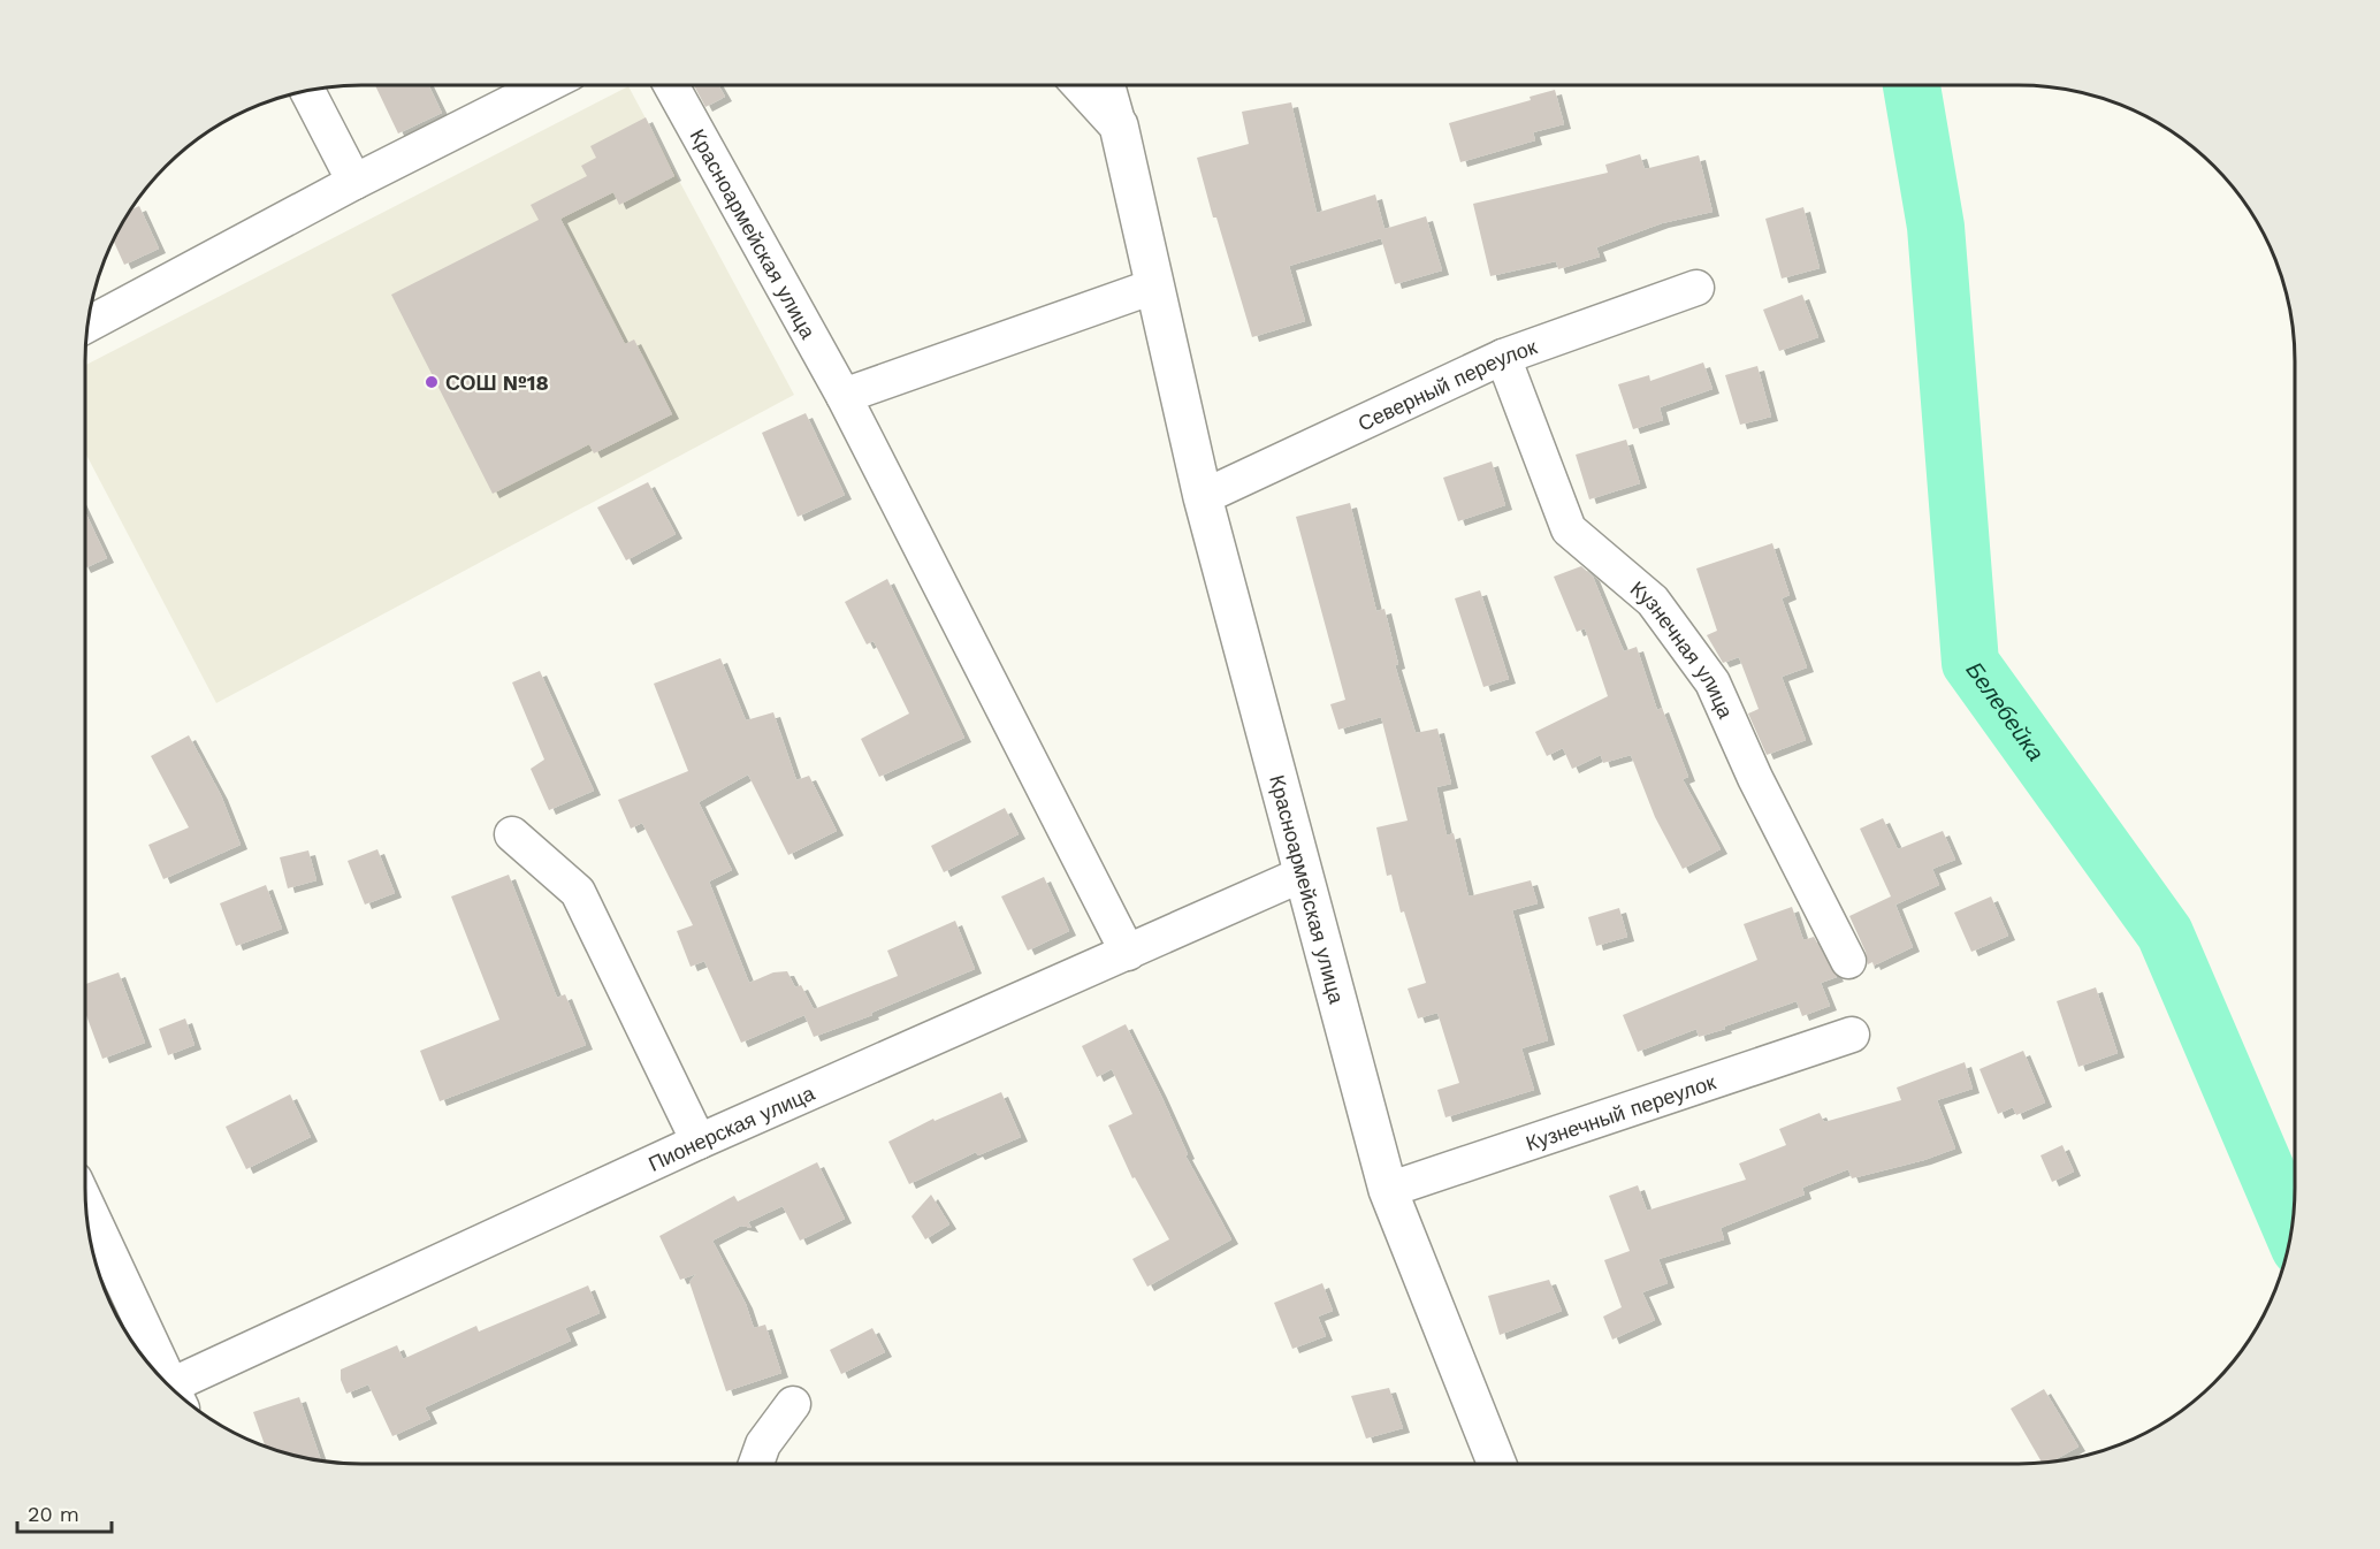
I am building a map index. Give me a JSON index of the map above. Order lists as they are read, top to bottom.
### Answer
{
  "streets": {
    "main road": ["Красноармейская улица"],
    "street": [
      "Северный переулок",
      "Кузнечная улица",
      "Кузнечный переулок",
      "Пионерская улица"
    ]
  },
  "crossings": [
    ["Красноармейская улица", "Северный переулок"],
    ["Красноармейская улица", "Кузнечный переулок"],
    ["Красноармейская улица", "Пионерская улица"],
    ["Северный переулок", "Кузнечная улица"]
  ],
  "water": ["Белебейка"],
  "places": ["СОШ №18"],
  "scale_bar": "20 m"
}
